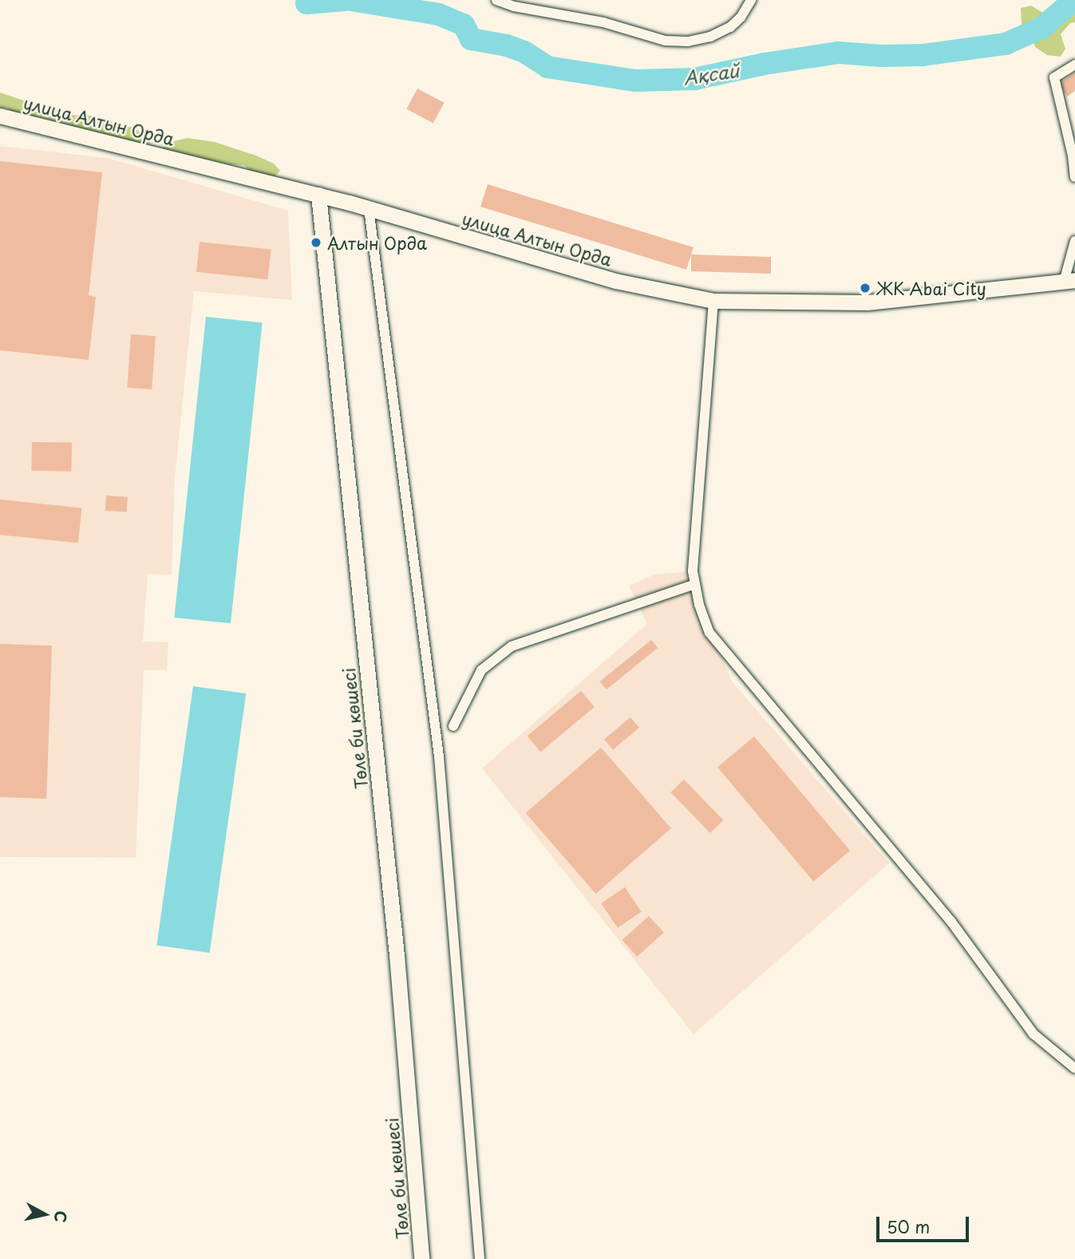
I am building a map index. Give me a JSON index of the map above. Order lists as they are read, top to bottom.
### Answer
{
  "streets": {
    "main road": ["улица Алтын Орда", "Төле би көшесі"]
  },
  "crossings": [
    ["улица Алтын Орда", "Төле би көшесі"]
  ],
  "water": ["Ақсай"],
  "places": ["Алтын Орда", "ЖК Abai City"],
  "scale_bar": "50 m",
  "north": "right"
}
